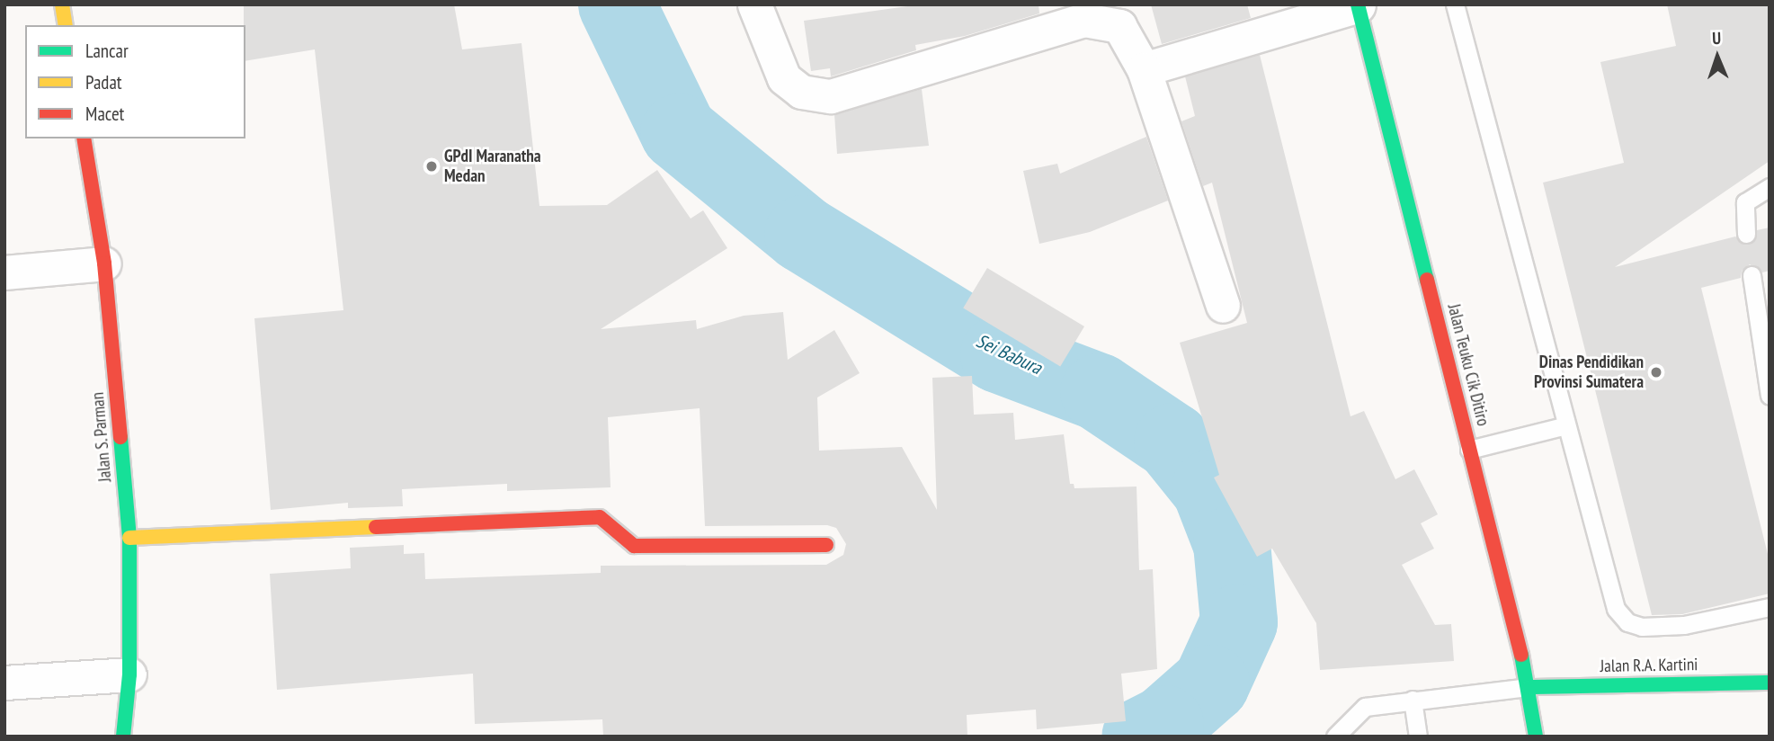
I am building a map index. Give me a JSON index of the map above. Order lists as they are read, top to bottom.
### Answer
{
  "streets": {
    "street": ["Jalan Teuku Cik Ditiro", "Jalan S. Parman", "Jalan R.A. Kartini"]
  },
  "crossings": [
    ["Jalan Teuku Cik Ditiro", "Jalan R.A. Kartini"]
  ],
  "water": ["Sei Babura"],
  "places": ["GPdI Maranatha Medan", "Dinas Pendidikan Provinsi Sumatera"],
  "legend": ["Lancar", "Padat", "Macet"],
  "north": "top"
}
